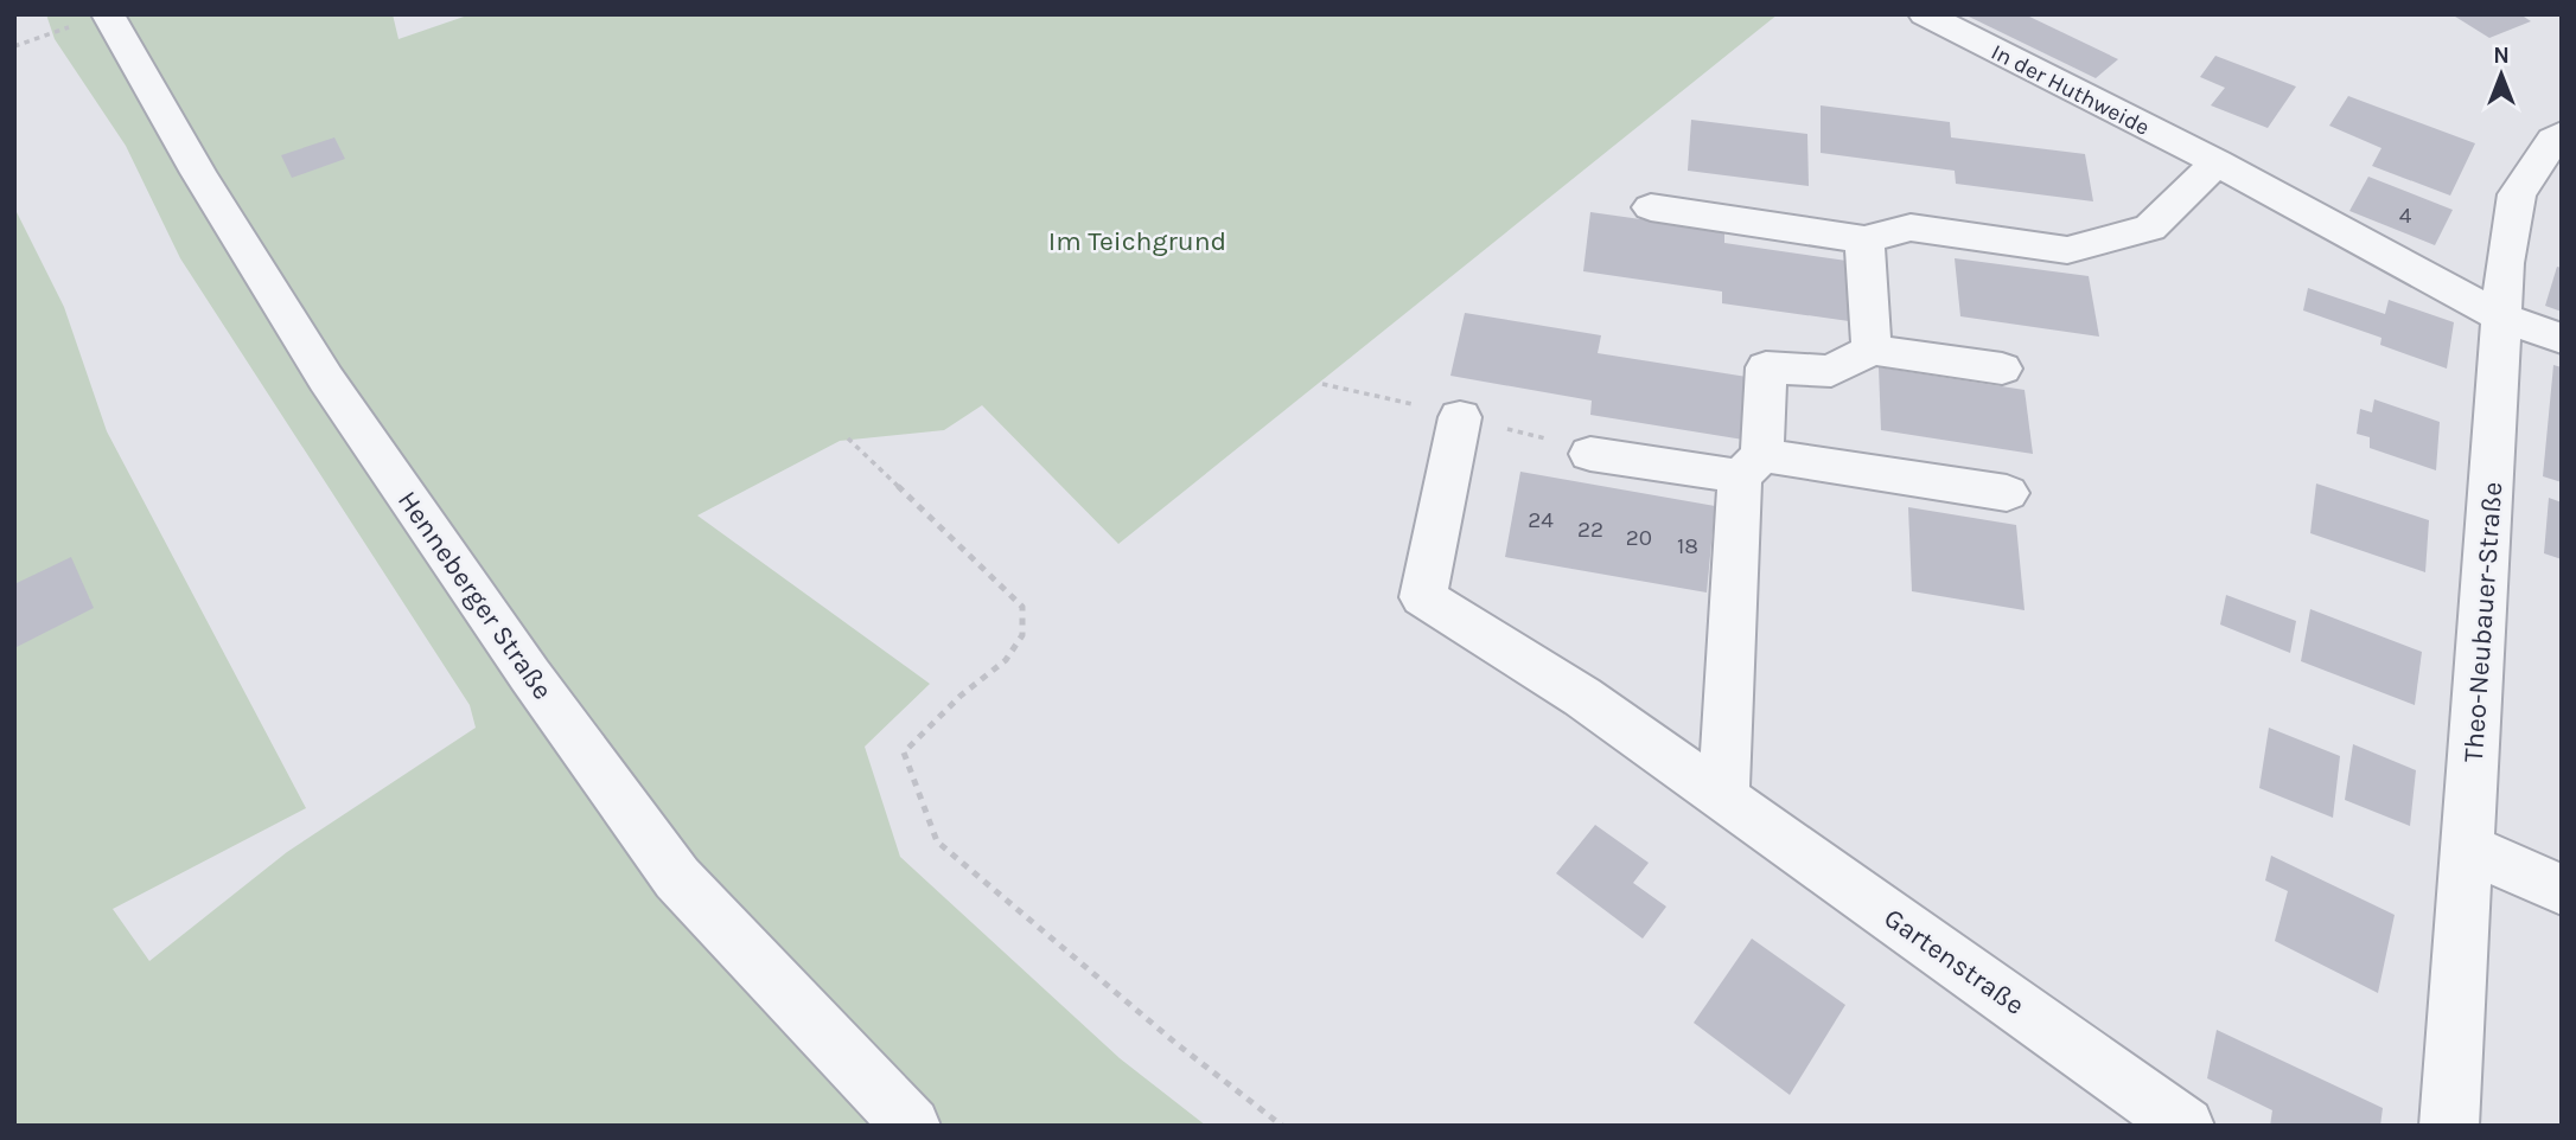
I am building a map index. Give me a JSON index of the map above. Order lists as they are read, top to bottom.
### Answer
{
  "streets": {
    "street": [
      "In der Huthweide",
      "Henneberger Straße",
      "Theo-Neubauer-Straße",
      "Gartenstraße"
    ]
  },
  "crossings": [
    ["In der Huthweide", "Theo-Neubauer-Straße"]
  ],
  "parks": ["Im Teichgrund"],
  "house_numbers": [
    "4",
    "24",
    "22",
    "20",
    "18"
  ],
  "north": "top"
}
